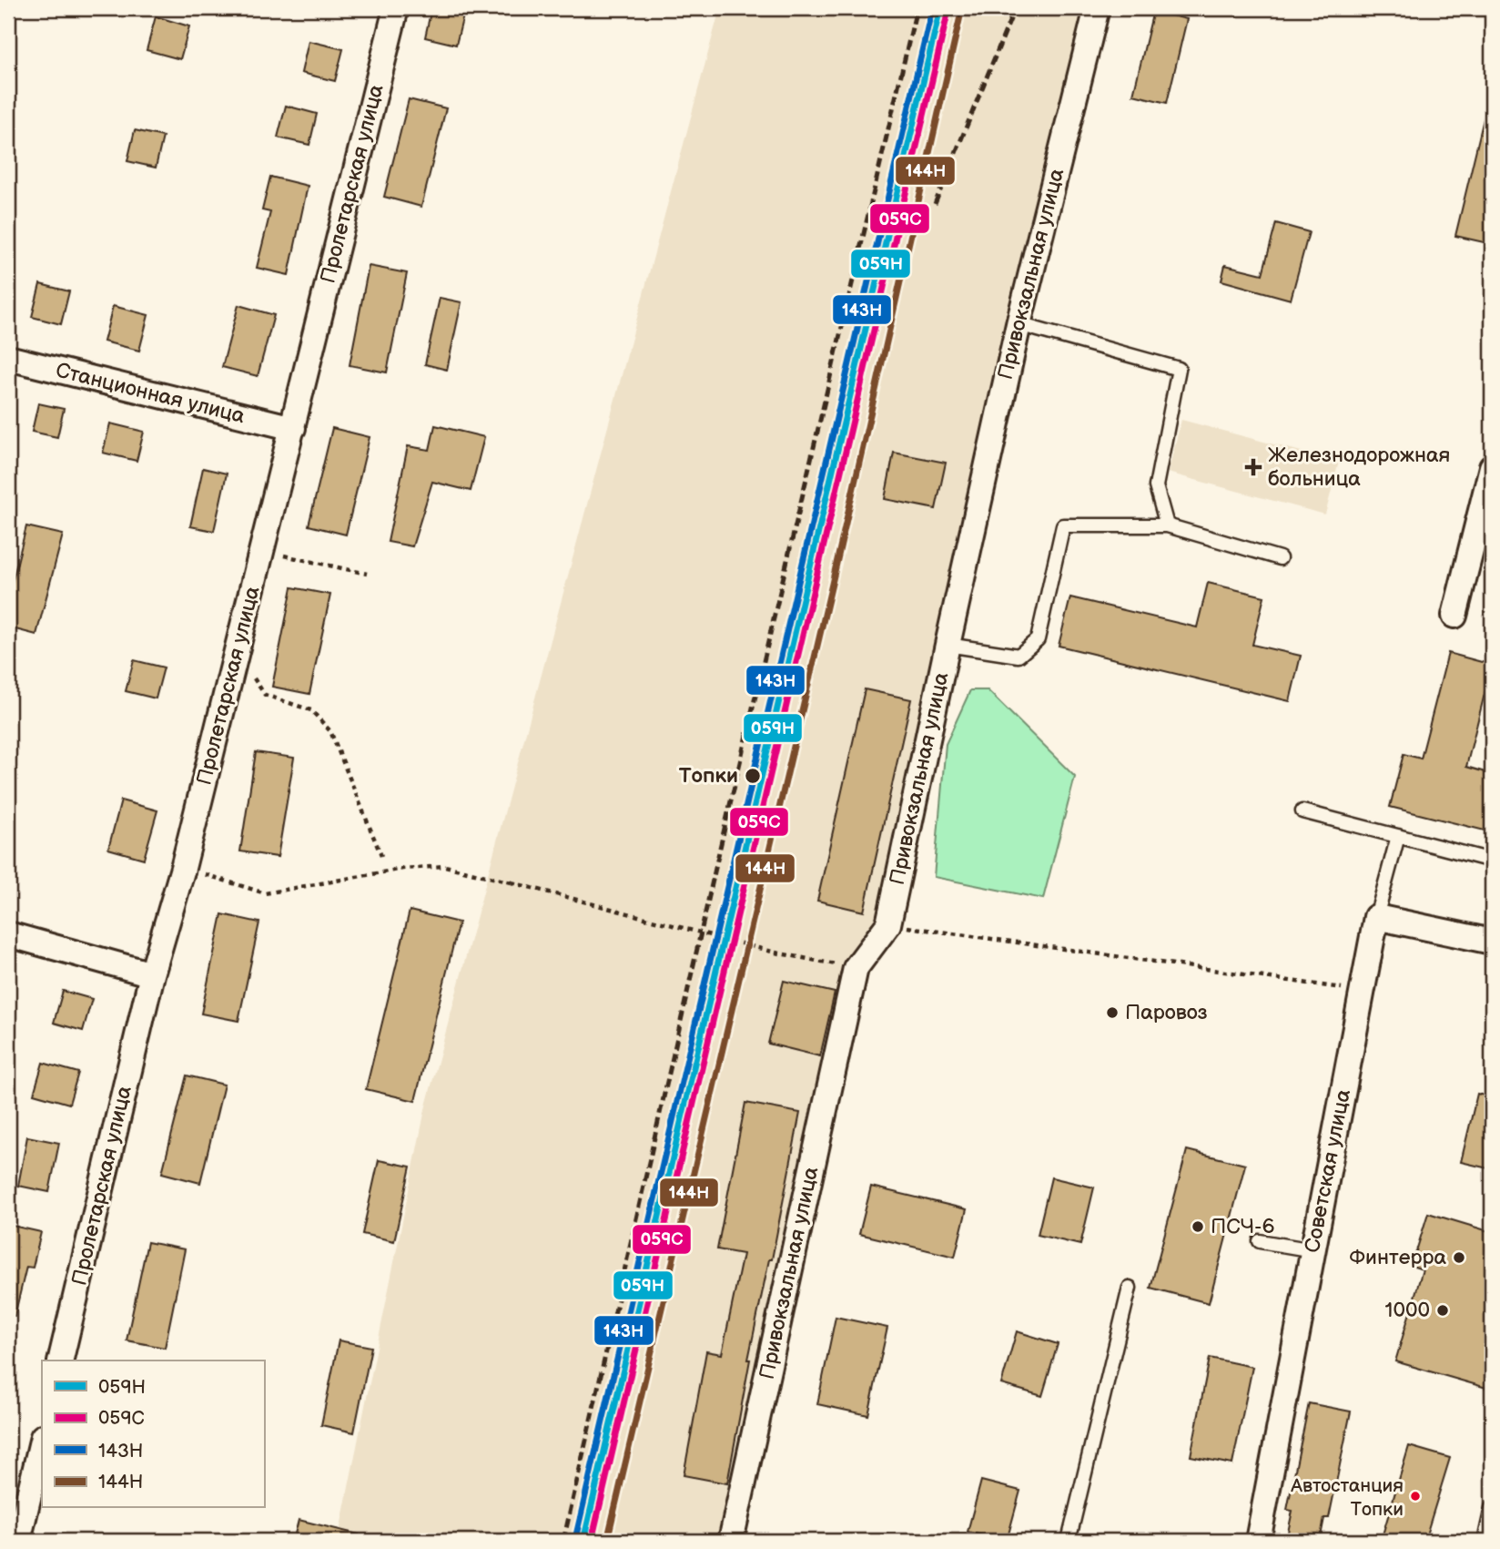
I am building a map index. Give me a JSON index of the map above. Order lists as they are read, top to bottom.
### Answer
{
  "streets": {
    "street": [
      "Пролетарская улица",
      "Привокзальная улица",
      "Станционная улица",
      "Советская улица"
    ]
  },
  "crossings": [
    ["Пролетарская улица", "Станционная улица"]
  ],
  "places": {
    "health": ["Железнодорожная больница"],
    "other": [
      "Топки",
      "Паровоз",
      "ПСЧ-6",
      "Финтерра",
      "1000",
      "Автостанция Топки"
    ]
  },
  "lines": [
    "transit line 059Н",
    "transit line 143Н",
    "transit line 144Н",
    "transit line 059С"
  ],
  "legend": [
    "059Н",
    "059С",
    "143Н",
    "144Н"
  ]
}
